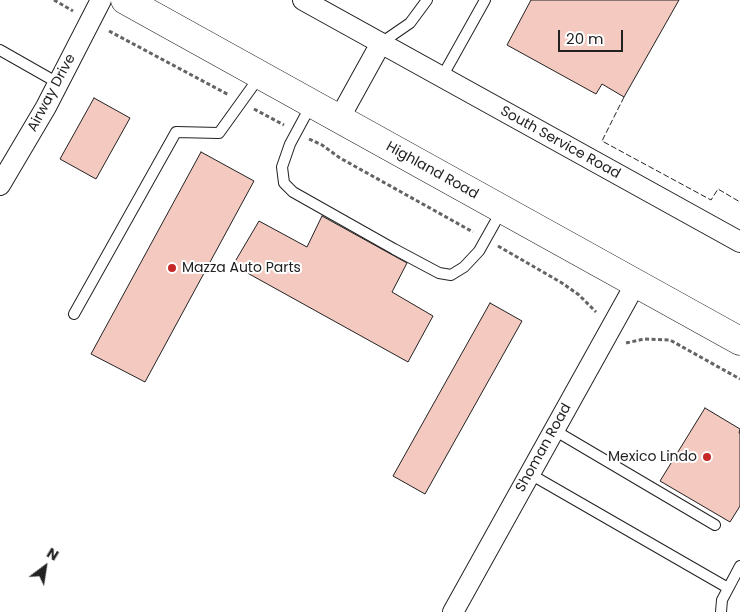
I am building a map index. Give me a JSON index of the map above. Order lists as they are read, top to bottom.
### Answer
{
  "streets": {
    "highway": ["Highland Road"],
    "street": ["Airway Drive", "South Service Road", "Shoman Road"]
  },
  "crossings": [
    ["Highland Road", "Shoman Road"]
  ],
  "places": ["Mazza Auto Parts", "Mexico Lindo"],
  "scale_bar": "20 m",
  "north": "top right"
}
